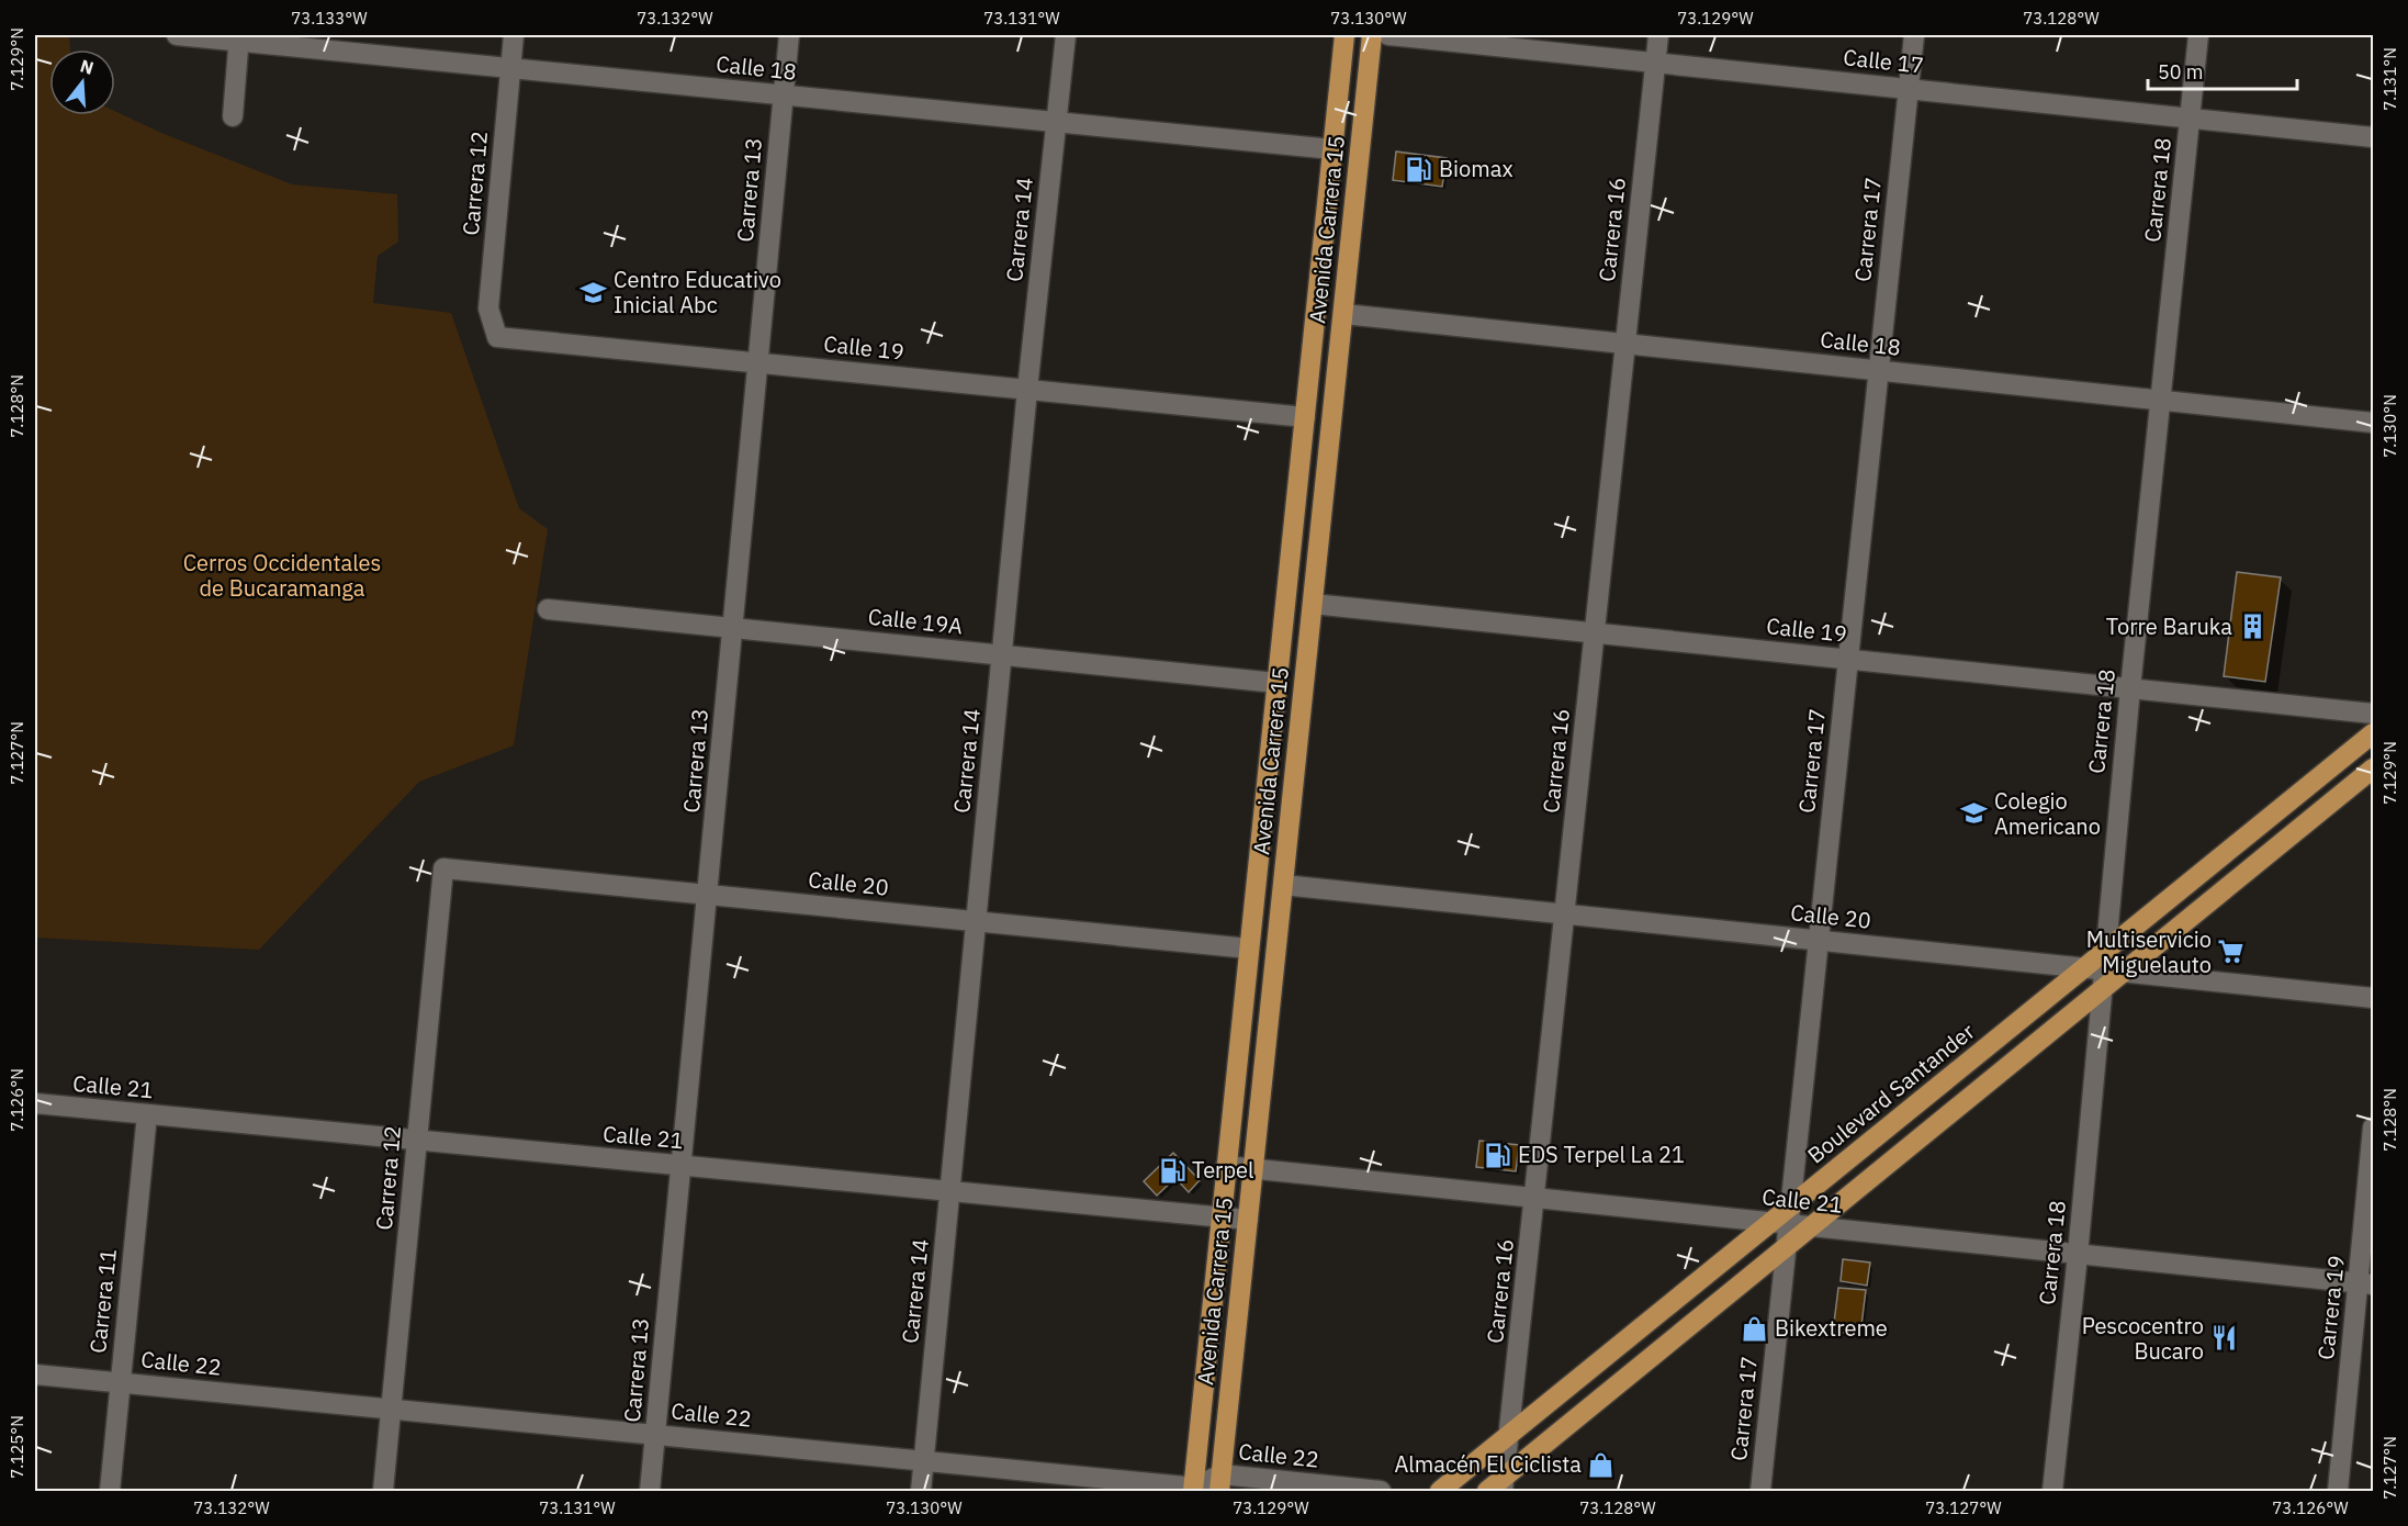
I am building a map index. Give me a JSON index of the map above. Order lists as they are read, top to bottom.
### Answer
{
  "streets": {
    "main road": ["Avenida Carrera 15", "Boulevard Santander"],
    "street": [
      "Calle 17",
      "Calle 18",
      "Carrera 12",
      "Carrera 13",
      "Carrera 18",
      "Carrera 14",
      "Carrera 16",
      "Carrera 17",
      "Calle 19",
      "Calle 19A",
      "Calle 20",
      "Calle 21",
      "Carrera 11",
      "Carrera 19",
      "Calle 22"
    ]
  },
  "crossings": [
    ["Calle 17", "Carrera 18"],
    ["Calle 17", "Carrera 16"],
    ["Calle 17", "Carrera 17"],
    ["Calle 18", "Carrera 12"],
    ["Calle 18", "Carrera 13"],
    ["Calle 18", "Carrera 18"],
    ["Calle 18", "Carrera 14"],
    ["Calle 18", "Avenida Carrera 15"],
    ["Calle 18", "Carrera 16"],
    ["Calle 18", "Carrera 17"],
    ["Carrera 12", "Calle 19"],
    ["Carrera 12", "Calle 20"],
    ["Carrera 12", "Calle 21"],
    ["Carrera 12", "Calle 22"],
    ["Carrera 13", "Calle 19"],
    ["Carrera 13", "Calle 19A"],
    ["Carrera 13", "Calle 20"],
    ["Carrera 13", "Calle 21"],
    ["Carrera 13", "Calle 22"],
    ["Carrera 18", "Calle 19"],
    ["Carrera 18", "Calle 20"],
    ["Carrera 18", "Calle 21"],
    ["Carrera 18", "Boulevard Santander"],
    ["Carrera 14", "Calle 19"],
    ["Carrera 14", "Calle 19A"],
    ["Carrera 14", "Calle 20"],
    ["Carrera 14", "Calle 21"],
    ["Carrera 14", "Calle 22"],
    ["Avenida Carrera 15", "Calle 19"],
    ["Avenida Carrera 15", "Calle 19A"],
    ["Avenida Carrera 15", "Calle 20"],
    ["Avenida Carrera 15", "Calle 21"],
    ["Avenida Carrera 15", "Calle 22"],
    ["Carrera 16", "Calle 19"],
    ["Carrera 16", "Calle 20"],
    ["Carrera 16", "Calle 21"],
    ["Carrera 16", "Boulevard Santander"],
    ["Carrera 17", "Calle 19"],
    ["Carrera 17", "Calle 20"],
    ["Carrera 17", "Calle 21"],
    ["Carrera 17", "Boulevard Santander"],
    ["Calle 20", "Boulevard Santander"],
    ["Calle 21", "Boulevard Santander"],
    ["Calle 21", "Carrera 11"],
    ["Calle 21", "Carrera 19"],
    ["Carrera 11", "Calle 22"]
  ],
  "parks": ["Cerros Occidentales de Bucaramanga"],
  "places": {
    "fuel station": ["Biomax", "EDS Terpel La 21", "Terpel"],
    "school or university": ["Centro Educativo Inicial Abc", "Colegio Americano"],
    "building": ["Torre Baruka"],
    "supermarket": ["Multiservicio Miguelauto"],
    "shop": ["Bikextreme", "Almacén El Ciclista"],
    "restaurant": ["Pescocentro Bucaro"]
  },
  "scale_bar": "50 m",
  "north": "top",
  "coordinates": [
    "73.133°W",
    "73.132°W",
    "73.131°W",
    "73.130°W",
    "73.129°W",
    "73.128°W",
    "7.129°N",
    "7.131°N",
    "7.128°N",
    "7.130°N",
    "7.127°N",
    "7.126°N",
    "7.125°N",
    "73.127°W",
    "73.126°W"
  ]
}
